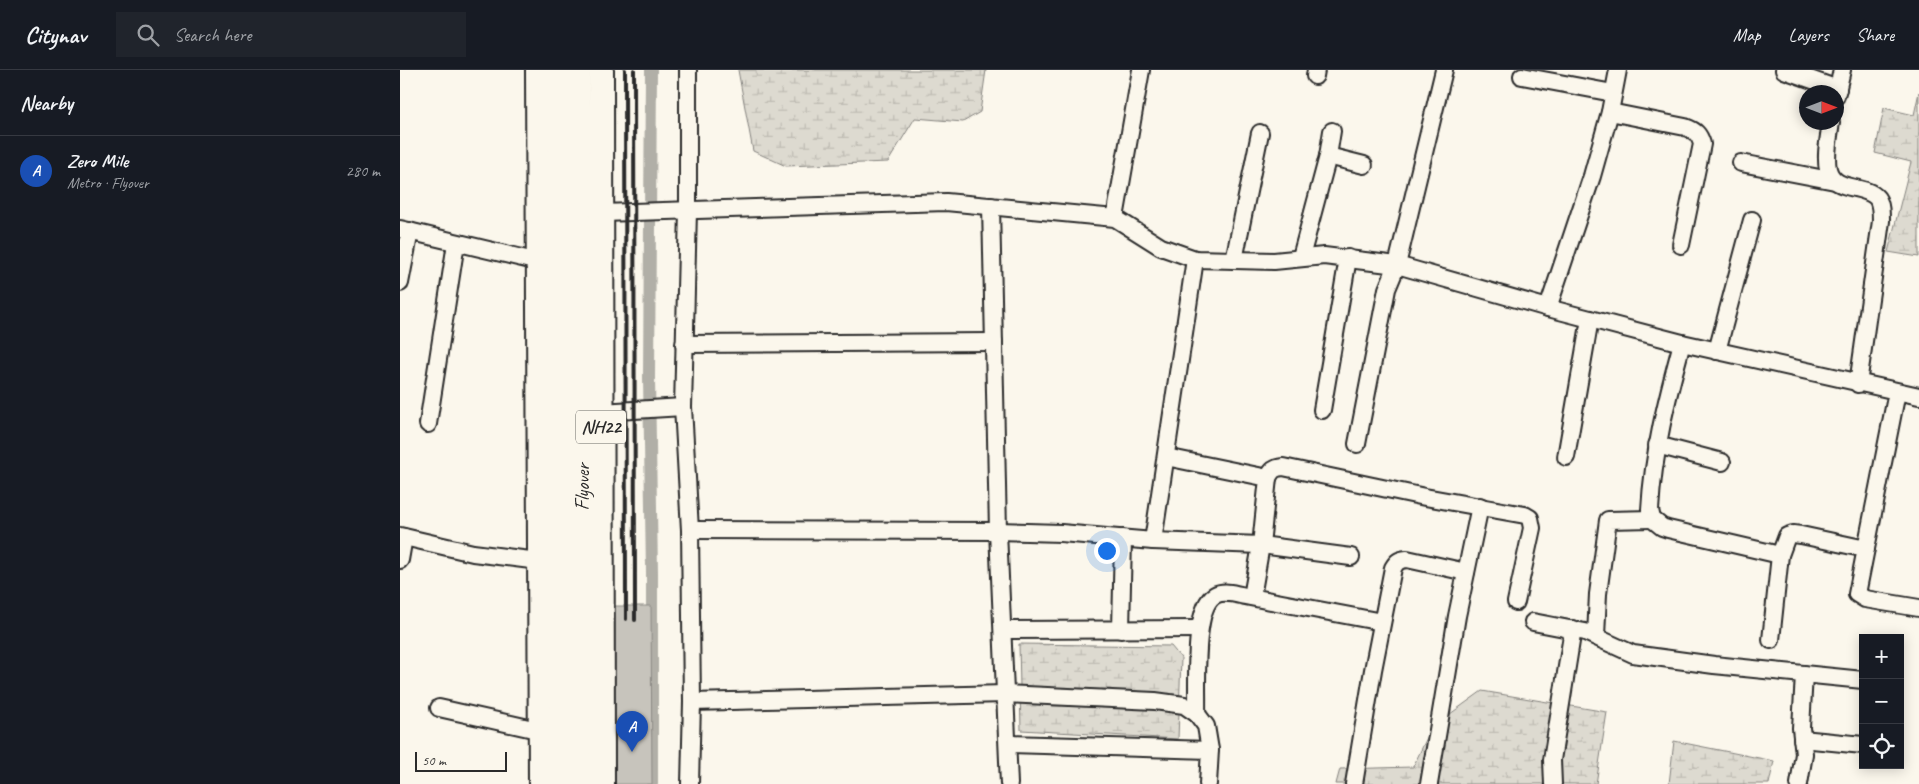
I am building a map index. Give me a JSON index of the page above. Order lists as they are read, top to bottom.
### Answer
{
  "streets": {
    "highway": ["NH22", "Flyover"]
  },
  "scale_bar": "50 m",
  "north": "right",
  "page": {
    "header": "Citynav",
    "search": "Search here",
    "nav": ["Map", "Layers", "Share"],
    "heading": "Nearby",
    "list": [
      {
        "mark": "A",
        "name": "Zero Mile",
        "note": "Metro · Flyover",
        "value": "280 m"
      }
    ],
    "map_buttons": ["+", "−"],
    "pins": "A",
    "scale": "50 m"
  }
}
